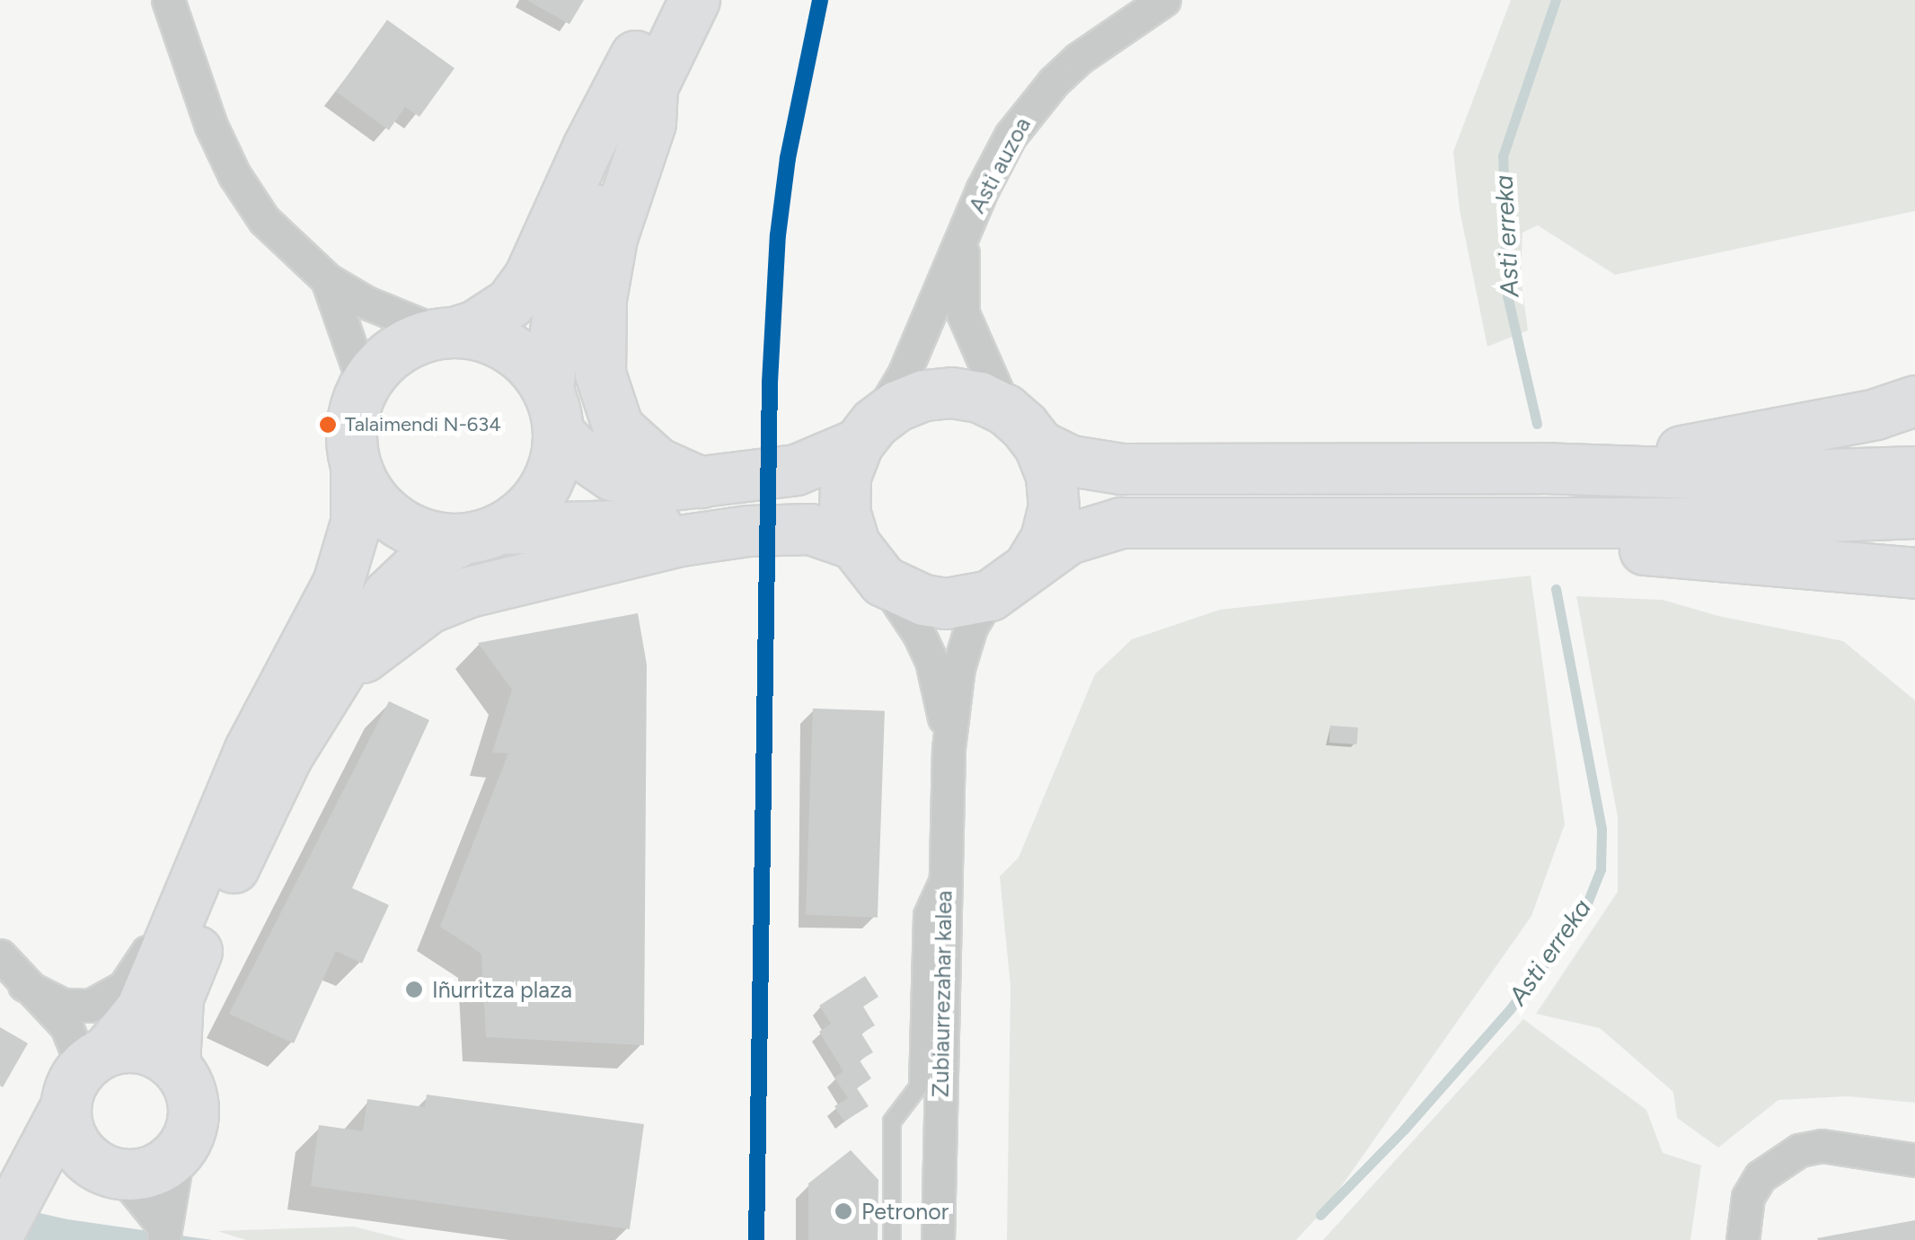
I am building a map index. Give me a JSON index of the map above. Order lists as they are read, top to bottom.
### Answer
{
  "streets": {
    "street": ["Asti auzoa", "Zubiaurrezahar kalea"]
  },
  "crossings": [
    ["Asti auzoa", "Zubiaurrezahar kalea"]
  ],
  "water": ["Asti erreka"],
  "places": ["Talaimendi N-634", "Iñurritza plaza", "Petronor"]
}
